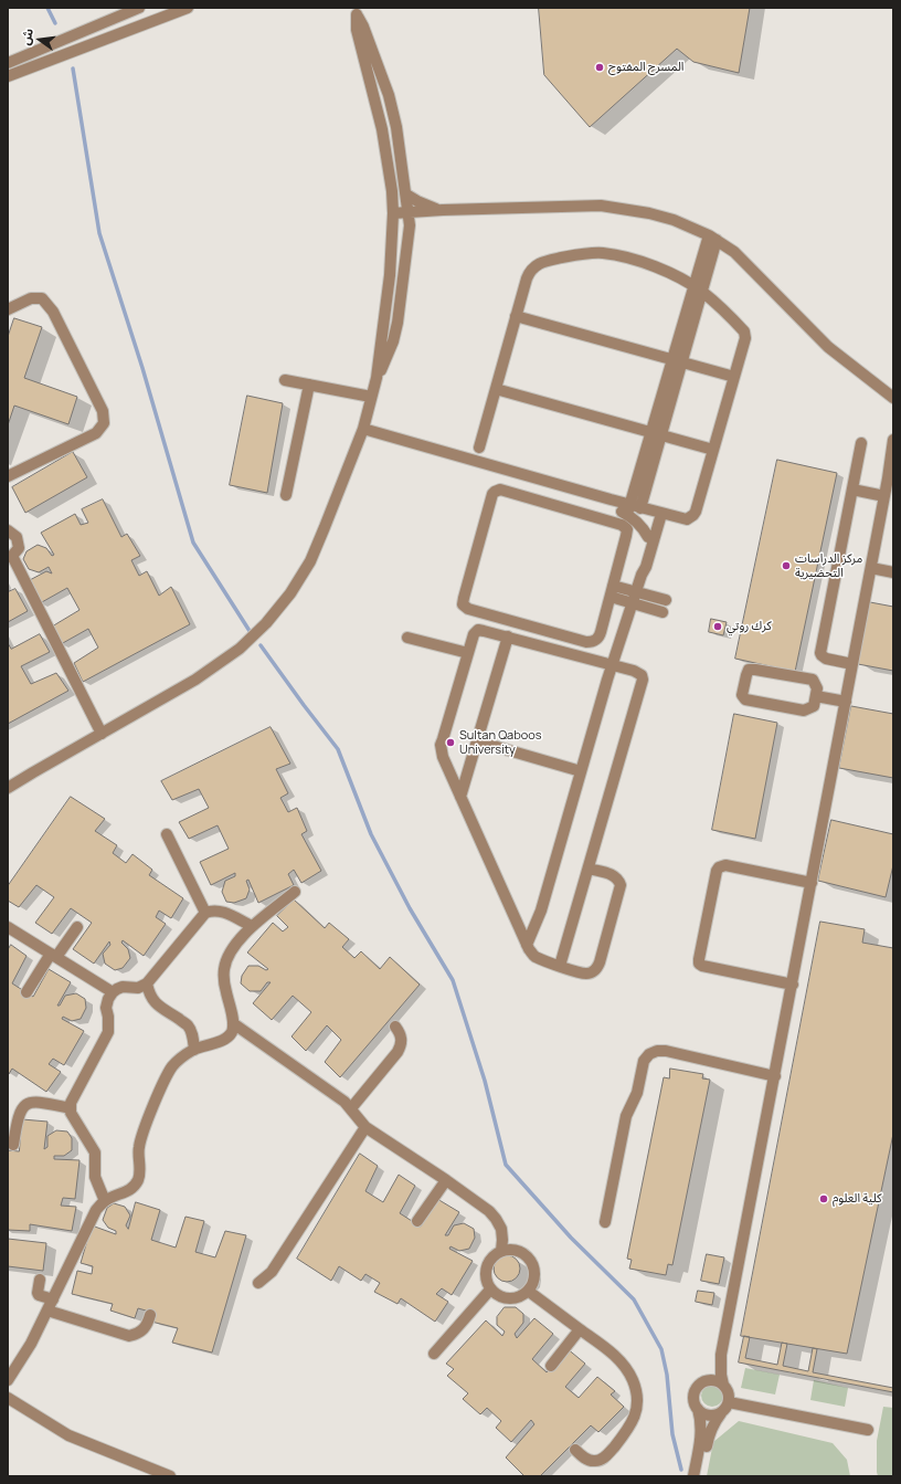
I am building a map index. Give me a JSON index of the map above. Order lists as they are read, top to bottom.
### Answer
{
  "places": [
    "المسرح المفتوح",
    "مركز الدراسات التحضيرية",
    "كرك روتي",
    "Sultan Qaboos University",
    "كلية العلوم"
  ],
  "north": "left"
}
